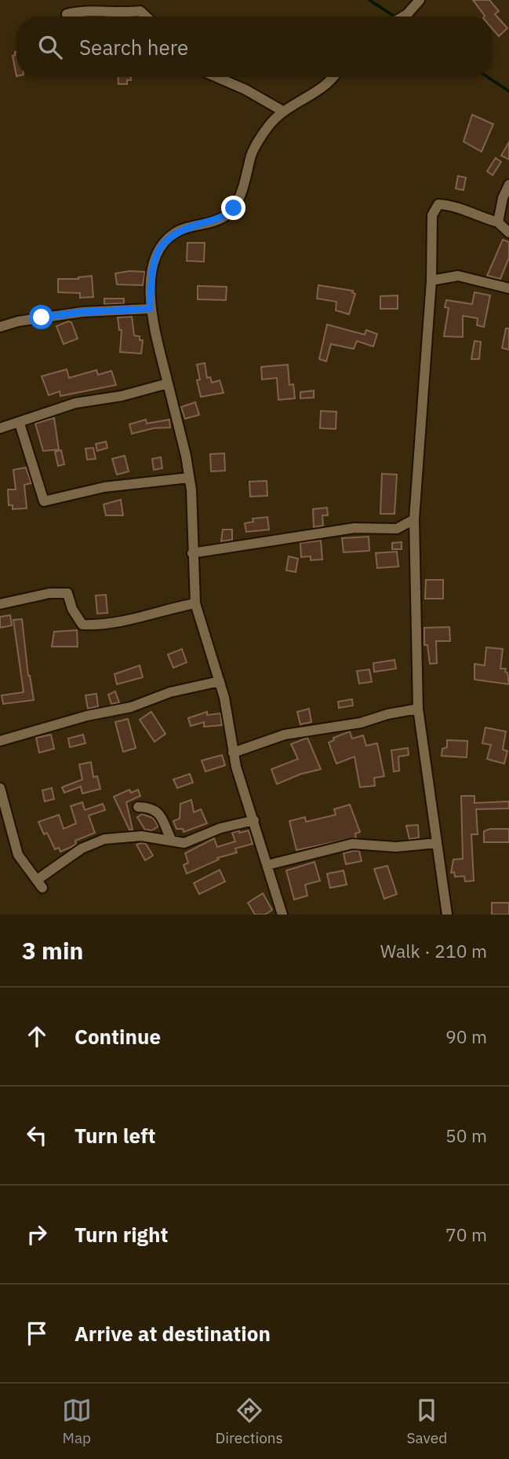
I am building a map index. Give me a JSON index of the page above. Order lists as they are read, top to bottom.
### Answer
{
  "page": {
    "search": "Search here",
    "heading": ["3 min", "Walk · 210 m"],
    "list": [
      ["Continue", "90 m"],
      ["Turn left", "50 m"],
      ["Turn right", "70 m"],
      "Arrive at destination"
    ],
    "nav": ["Map", "Directions", "Saved"]
  }
}
